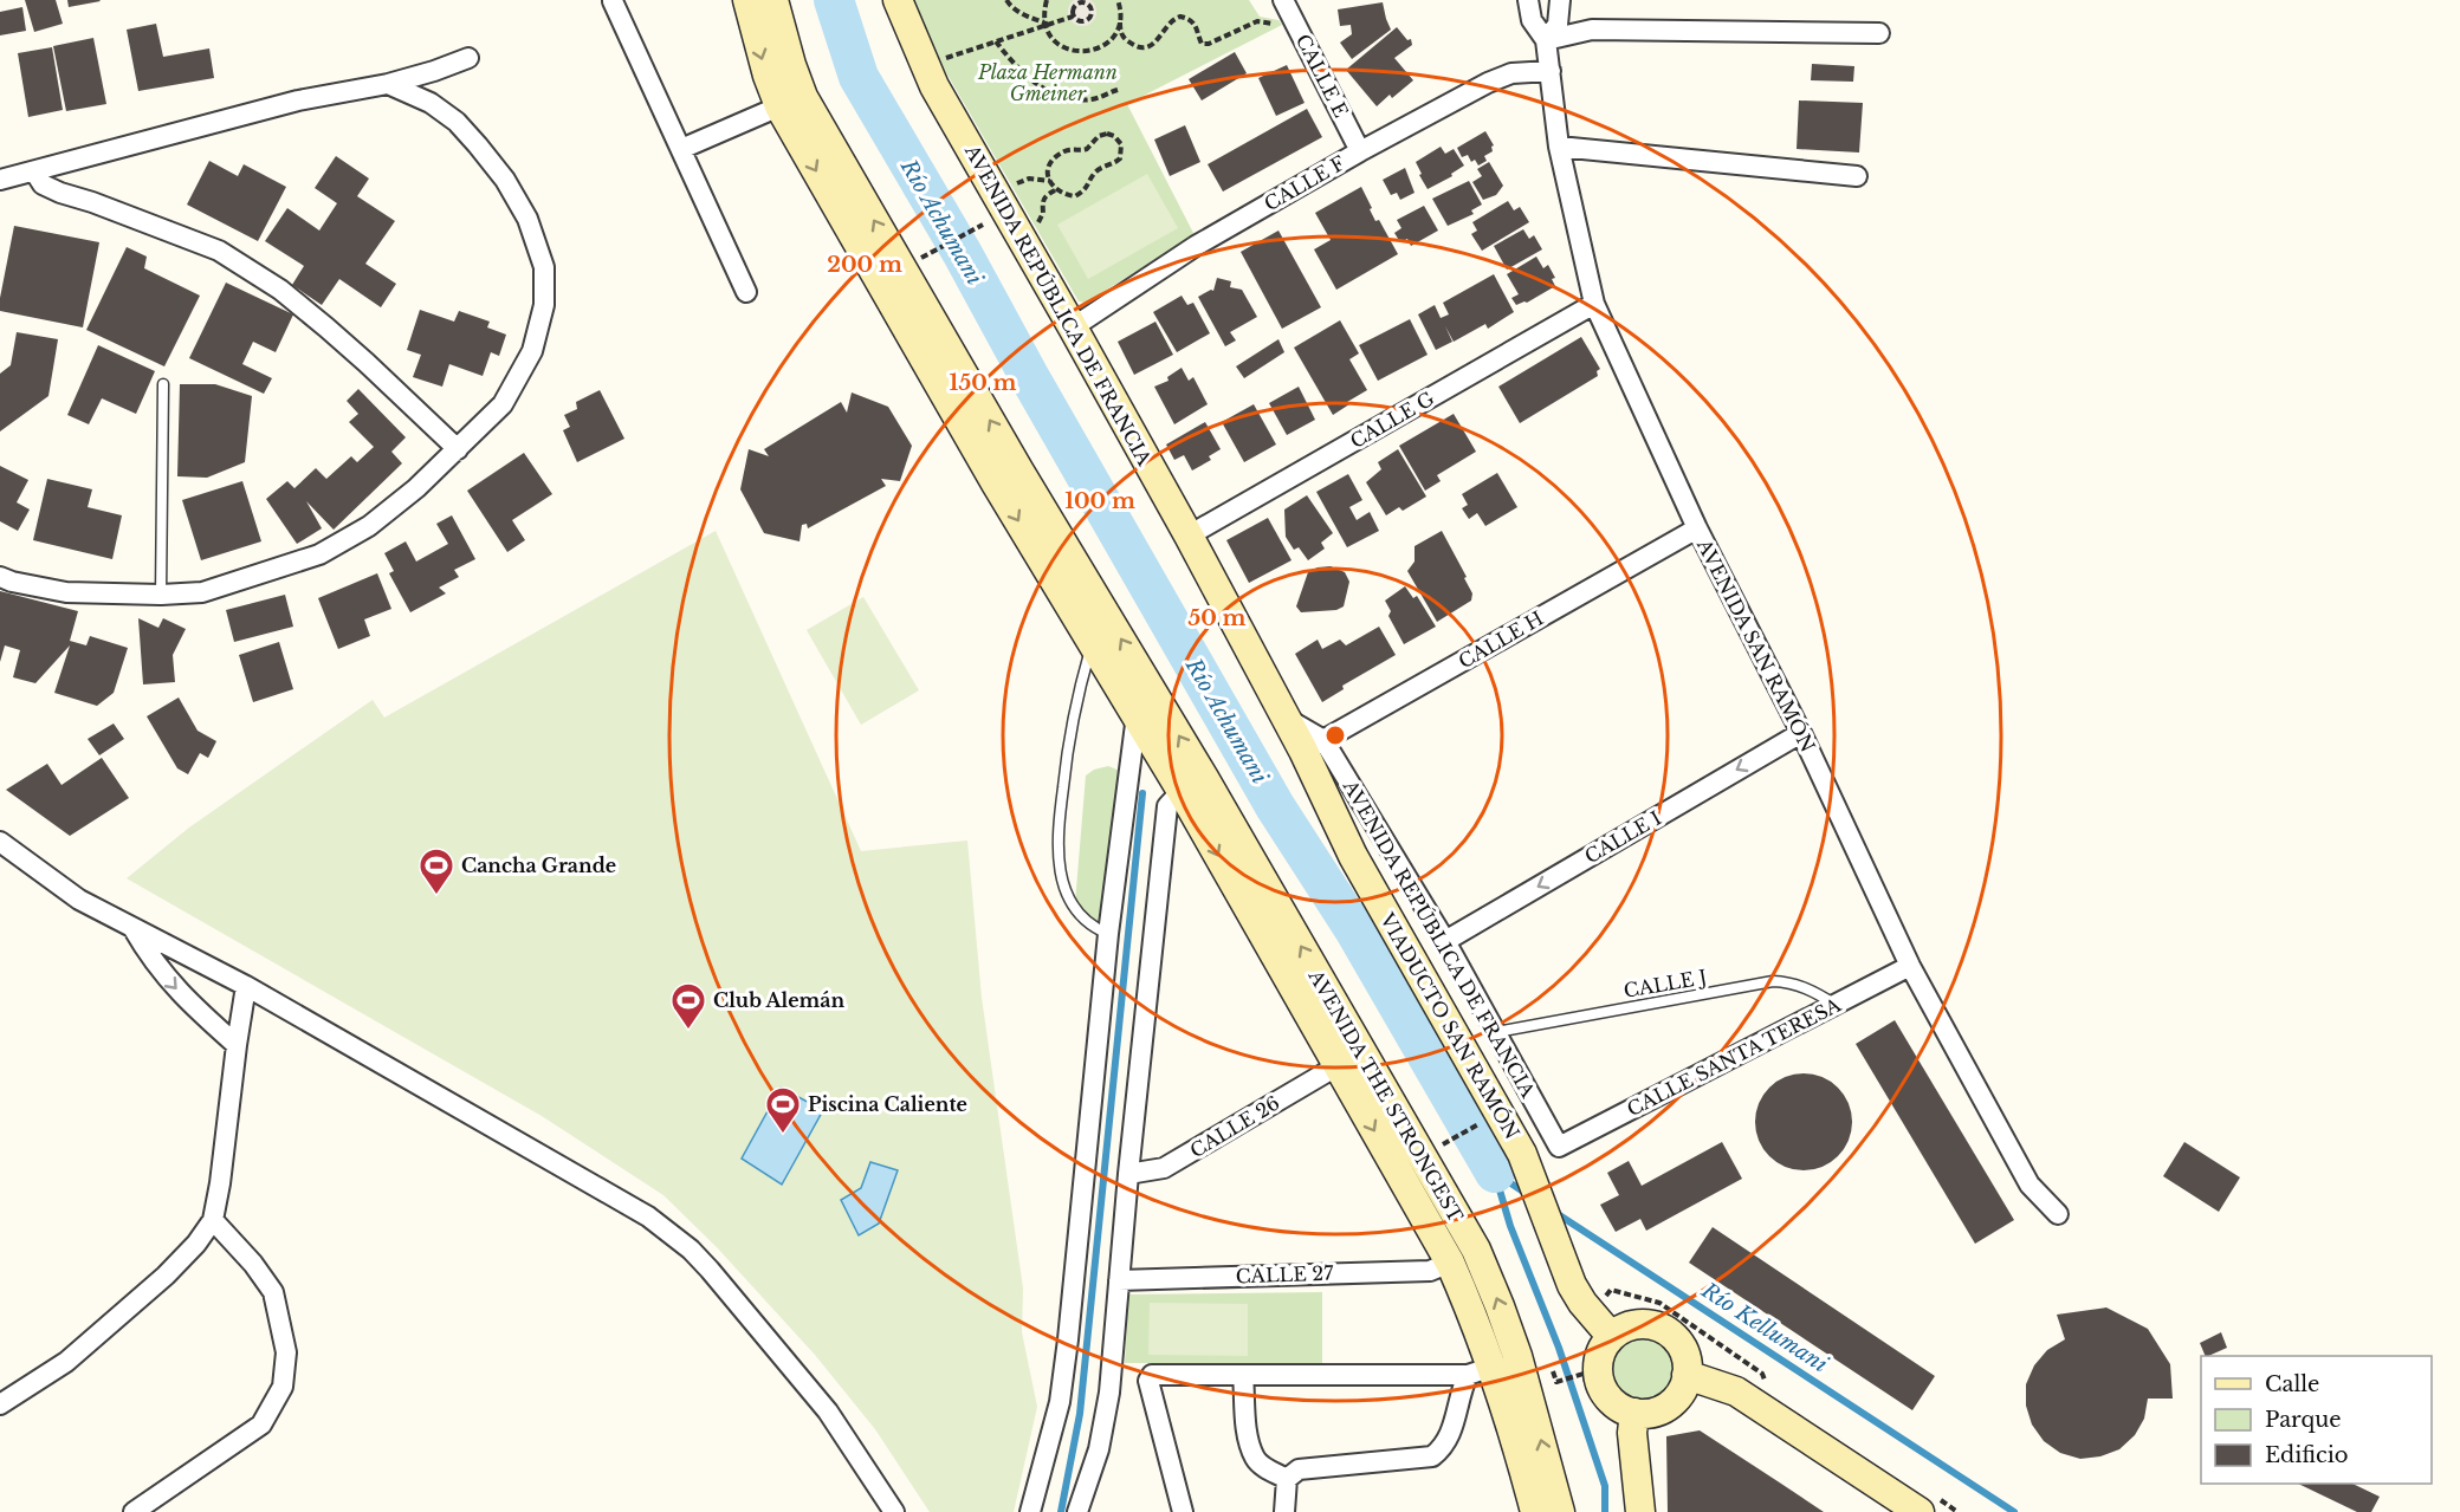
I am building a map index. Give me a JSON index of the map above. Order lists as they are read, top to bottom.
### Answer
{
  "streets": {
    "main road": ["AVENIDA REPÚBLICA DE FRANCIA", "VIADUCTO SAN RAMÓN", "AVENIDA THE STRONGEST"],
    "street": [
      "CALLE E",
      "CALLE F",
      "CALLE G",
      "CALLE H",
      "AVENIDA SAN RAMÓN",
      "CALLE I",
      "CALLE SANTA TERESA",
      "CALLE 26",
      "CALLE 27"
    ],
    "lane": ["CALLE J"]
  },
  "crossings": [
    ["CALLE E", "CALLE F"],
    ["CALLE F", "AVENIDA REPÚBLICA DE FRANCIA"],
    ["CALLE F", "AVENIDA SAN RAMÓN"],
    ["AVENIDA REPÚBLICA DE FRANCIA", "CALLE G"],
    ["AVENIDA REPÚBLICA DE FRANCIA", "CALLE H"],
    ["AVENIDA REPÚBLICA DE FRANCIA", "CALLE I"],
    ["AVENIDA REPÚBLICA DE FRANCIA", "CALLE J"],
    ["AVENIDA REPÚBLICA DE FRANCIA", "VIADUCTO SAN RAMÓN"],
    ["AVENIDA REPÚBLICA DE FRANCIA", "CALLE SANTA TERESA"],
    ["CALLE G", "AVENIDA SAN RAMÓN"],
    ["CALLE H", "AVENIDA SAN RAMÓN"],
    ["CALLE H", "VIADUCTO SAN RAMÓN"],
    ["AVENIDA SAN RAMÓN", "CALLE I"],
    ["AVENIDA SAN RAMÓN", "CALLE SANTA TERESA"],
    ["CALLE J", "CALLE SANTA TERESA"],
    ["AVENIDA THE STRONGEST", "CALLE 26"],
    ["AVENIDA THE STRONGEST", "CALLE 27"]
  ],
  "one_way": ["CALLE I"],
  "water": ["Río Achumani", "Río Kellumani"],
  "parks": ["Plaza Hermann Gmeiner"],
  "places": {
    "sports": ["Cancha Grande", "Club Alemán", "Piscina Caliente"]
  },
  "legend": ["Calle", "Parque", "Edificio"],
  "rings": [
    "200 m",
    "150 m",
    "100 m",
    "50 m"
  ]
}
